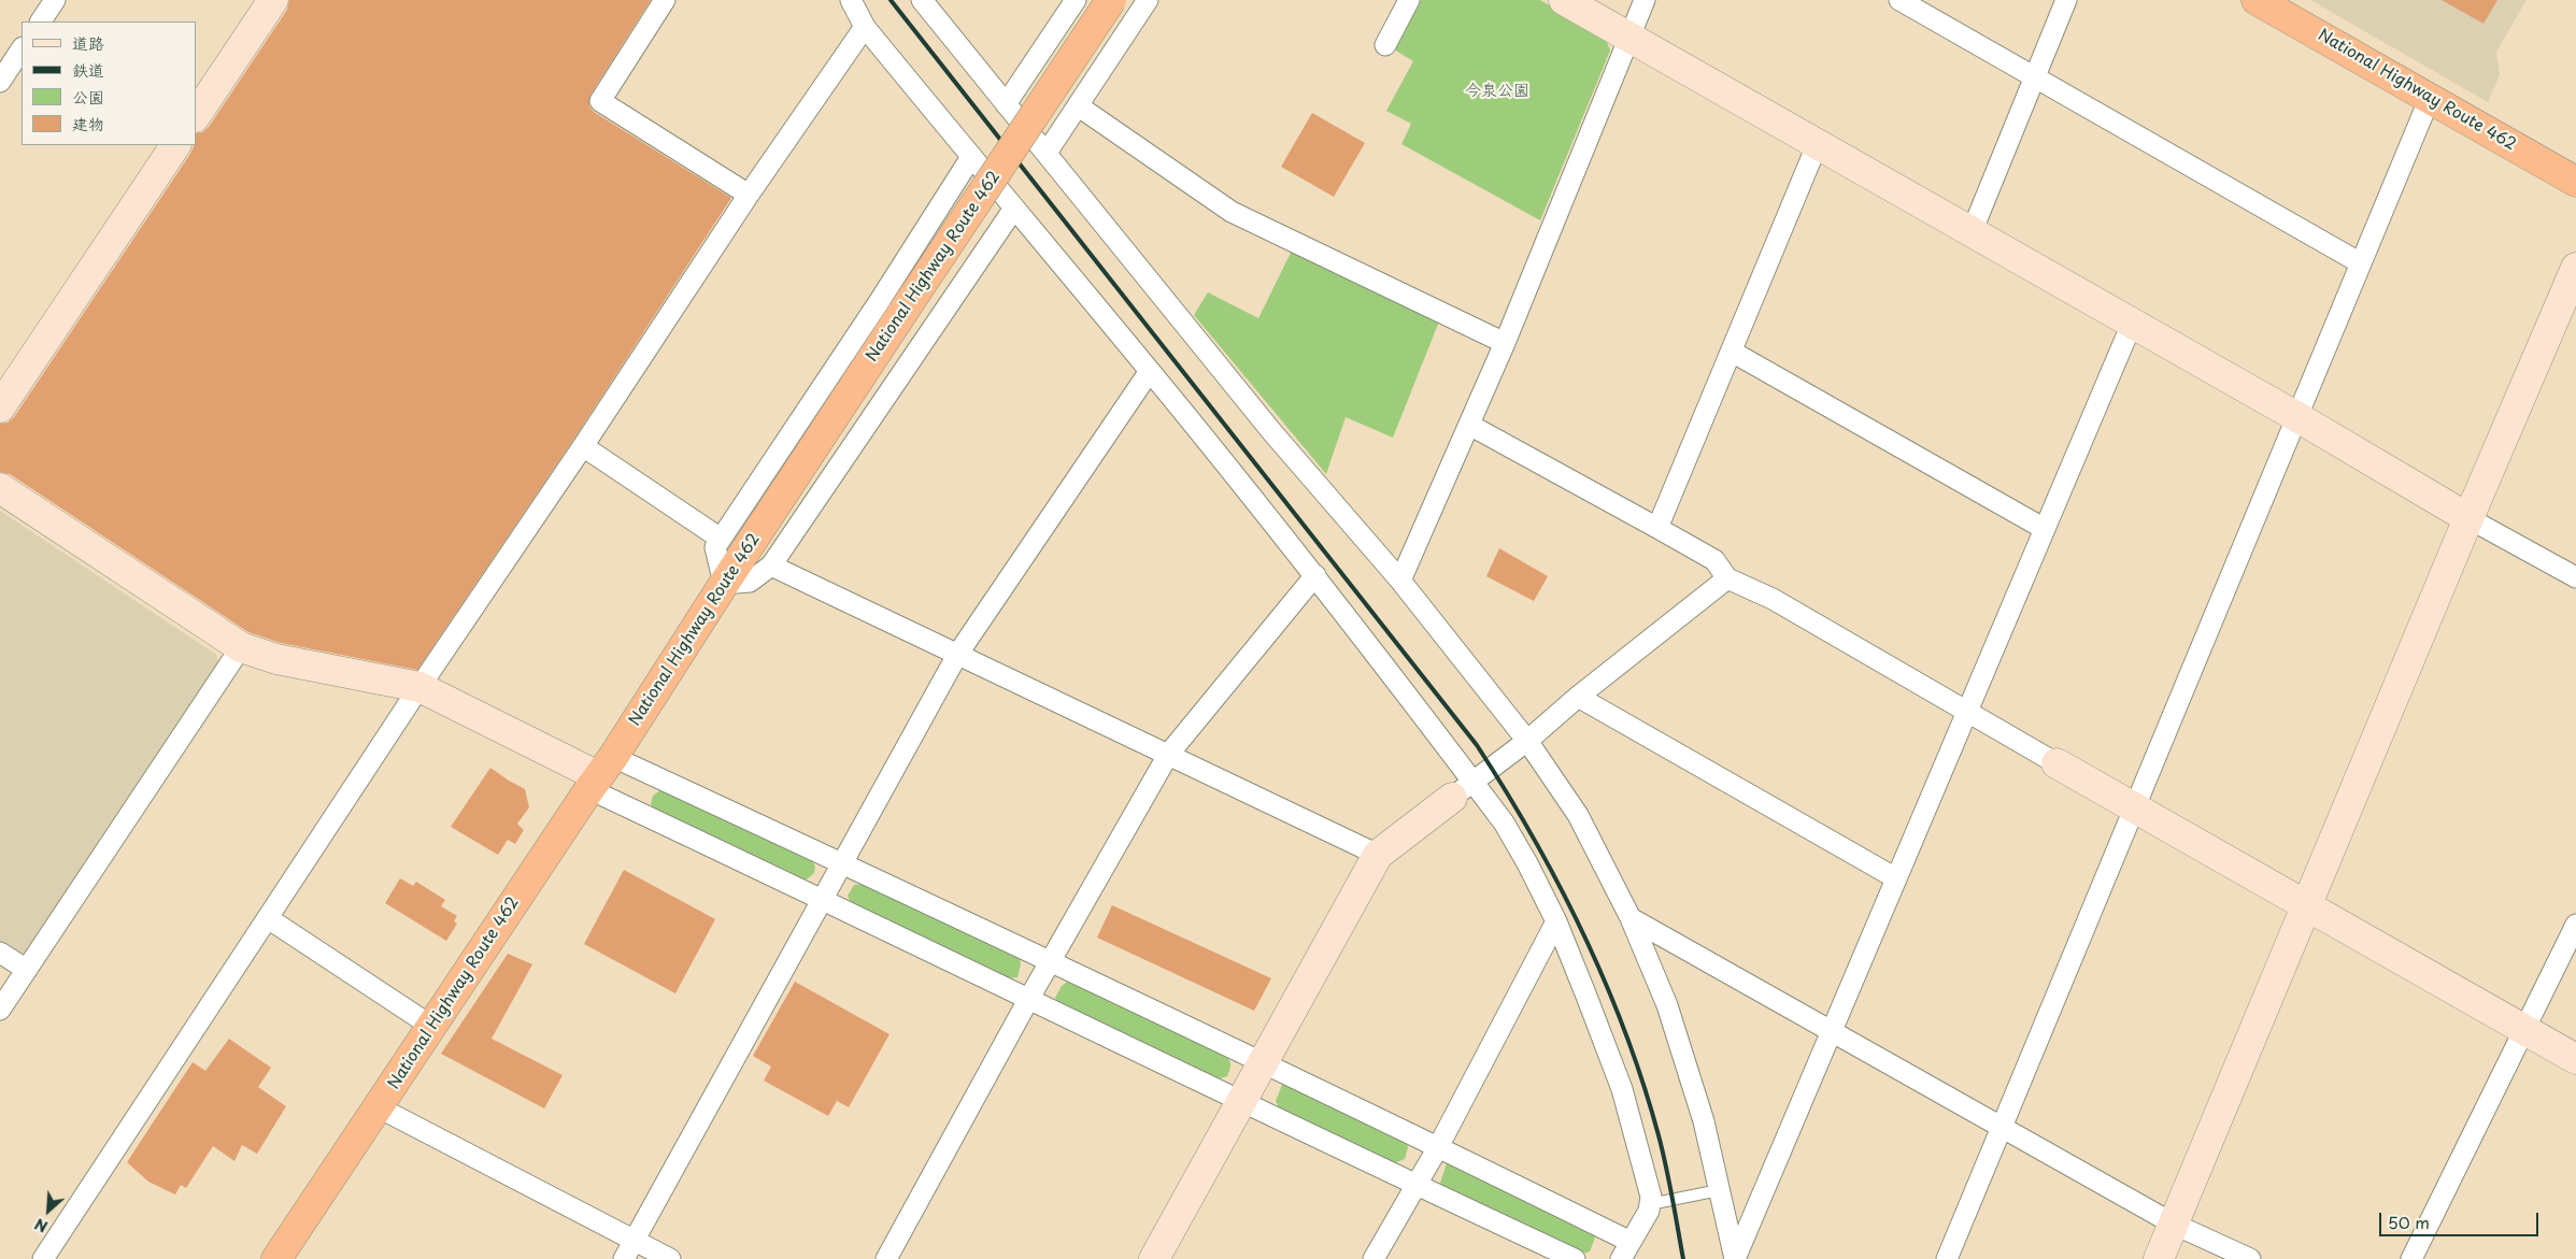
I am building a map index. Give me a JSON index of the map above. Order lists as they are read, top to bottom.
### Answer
{
  "streets": {
    "highway": ["National Highway Route 462"]
  },
  "parks": ["今泉公園"],
  "legend": [
    "道路",
    "鉄道",
    "公園",
    "建物"
  ],
  "scale_bar": "50 m",
  "north": "bottom left"
}
